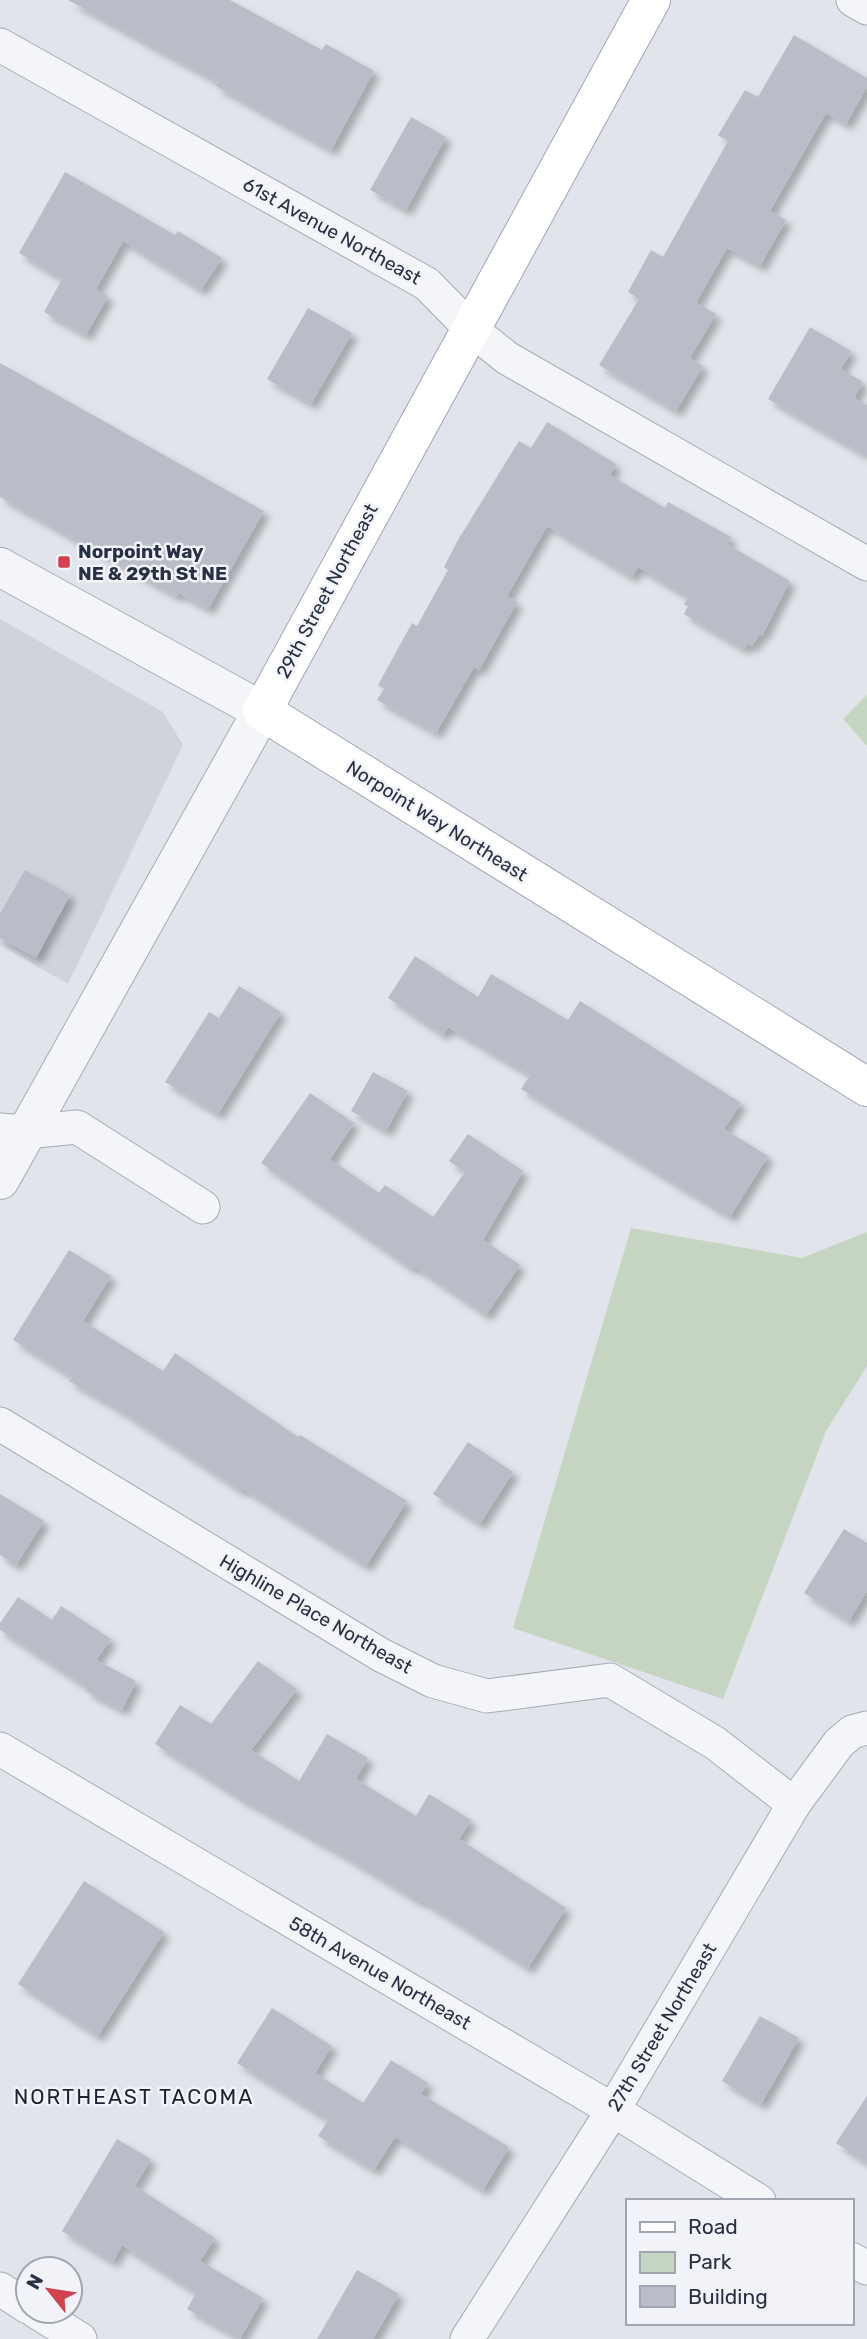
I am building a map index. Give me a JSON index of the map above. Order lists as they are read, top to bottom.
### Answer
{
  "streets": {
    "main road": ["29th Street Northeast", "Norpoint Way Northeast"],
    "street": [
      "61st Avenue Northeast",
      "Highline Place Northeast",
      "58th Avenue Northeast",
      "27th Street Northeast"
    ]
  },
  "crossings": [
    ["61st Avenue Northeast", "29th Street Northeast"],
    ["29th Street Northeast", "Norpoint Way Northeast"],
    ["Highline Place Northeast", "27th Street Northeast"],
    ["58th Avenue Northeast", "27th Street Northeast"]
  ],
  "districts": ["NORTHEAST TACOMA"],
  "places": {
    "transit": ["Norpoint Way NE & 29th St NE"]
  },
  "legend": ["Road", "Park", "Building"],
  "north": "top left"
}
